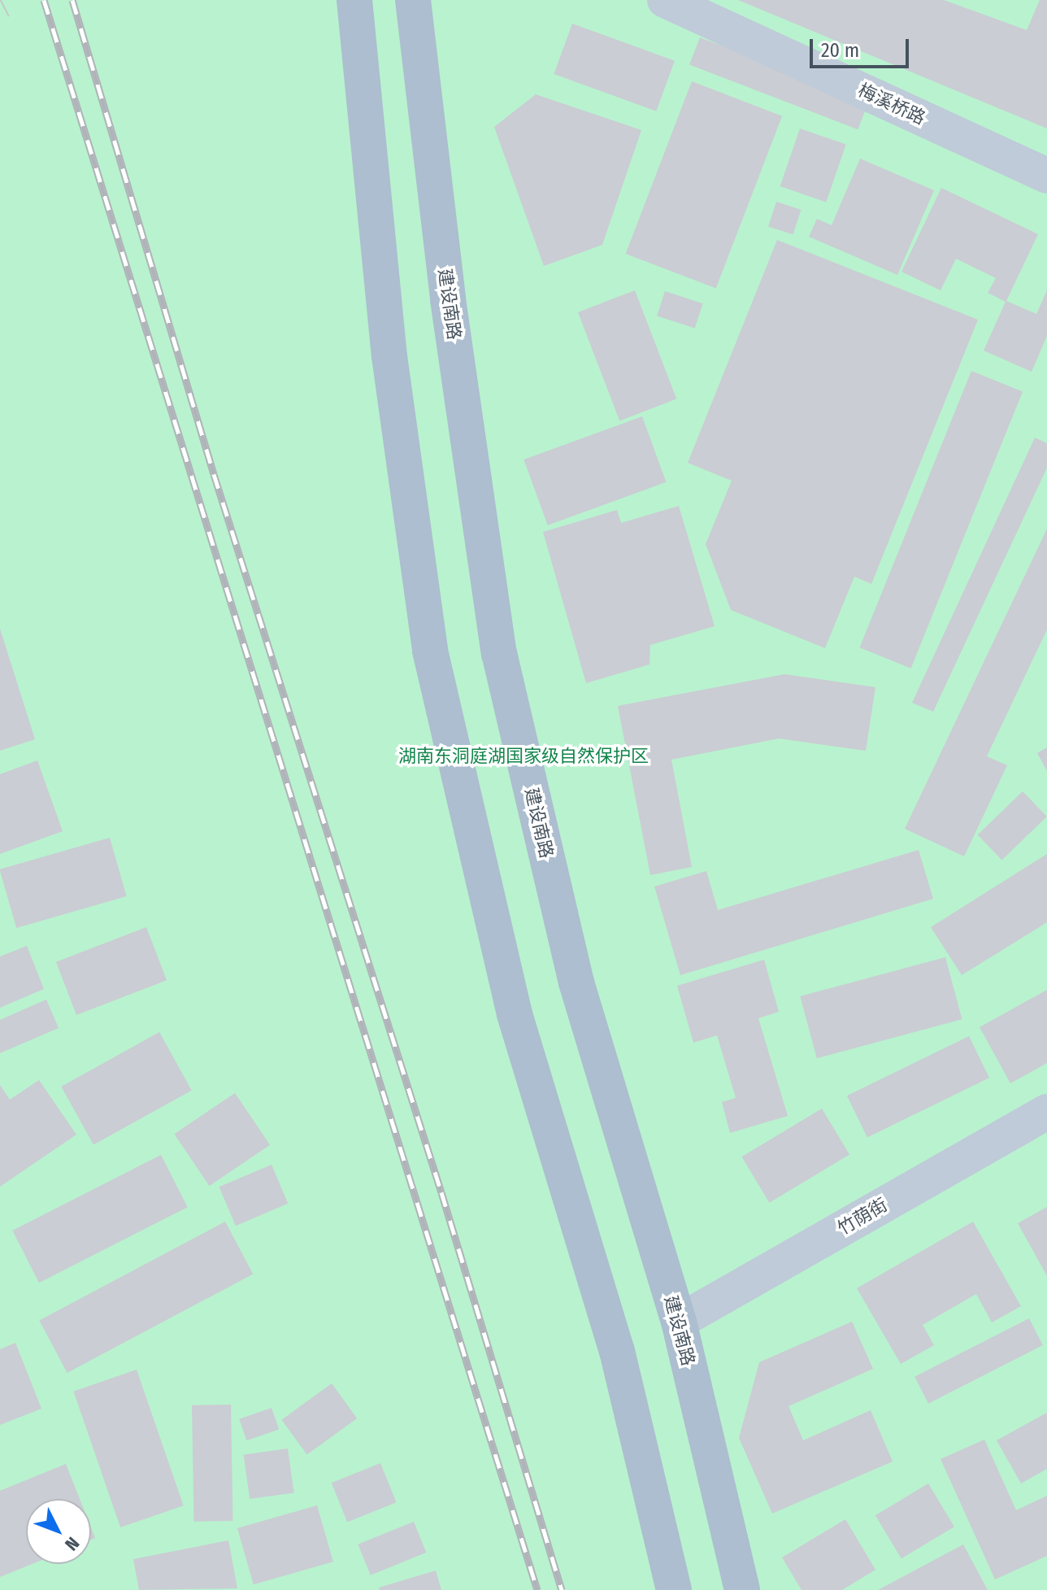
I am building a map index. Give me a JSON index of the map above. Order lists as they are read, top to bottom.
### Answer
{
  "streets": {
    "main road": ["梅溪桥路", "建设南路", "竹荫街"]
  },
  "crossings": [
    ["建设南路", "竹荫街"]
  ],
  "parks": ["湖南东洞庭湖国家级自然保护区"],
  "scale_bar": "20 m",
  "north": "bottom right"
}
